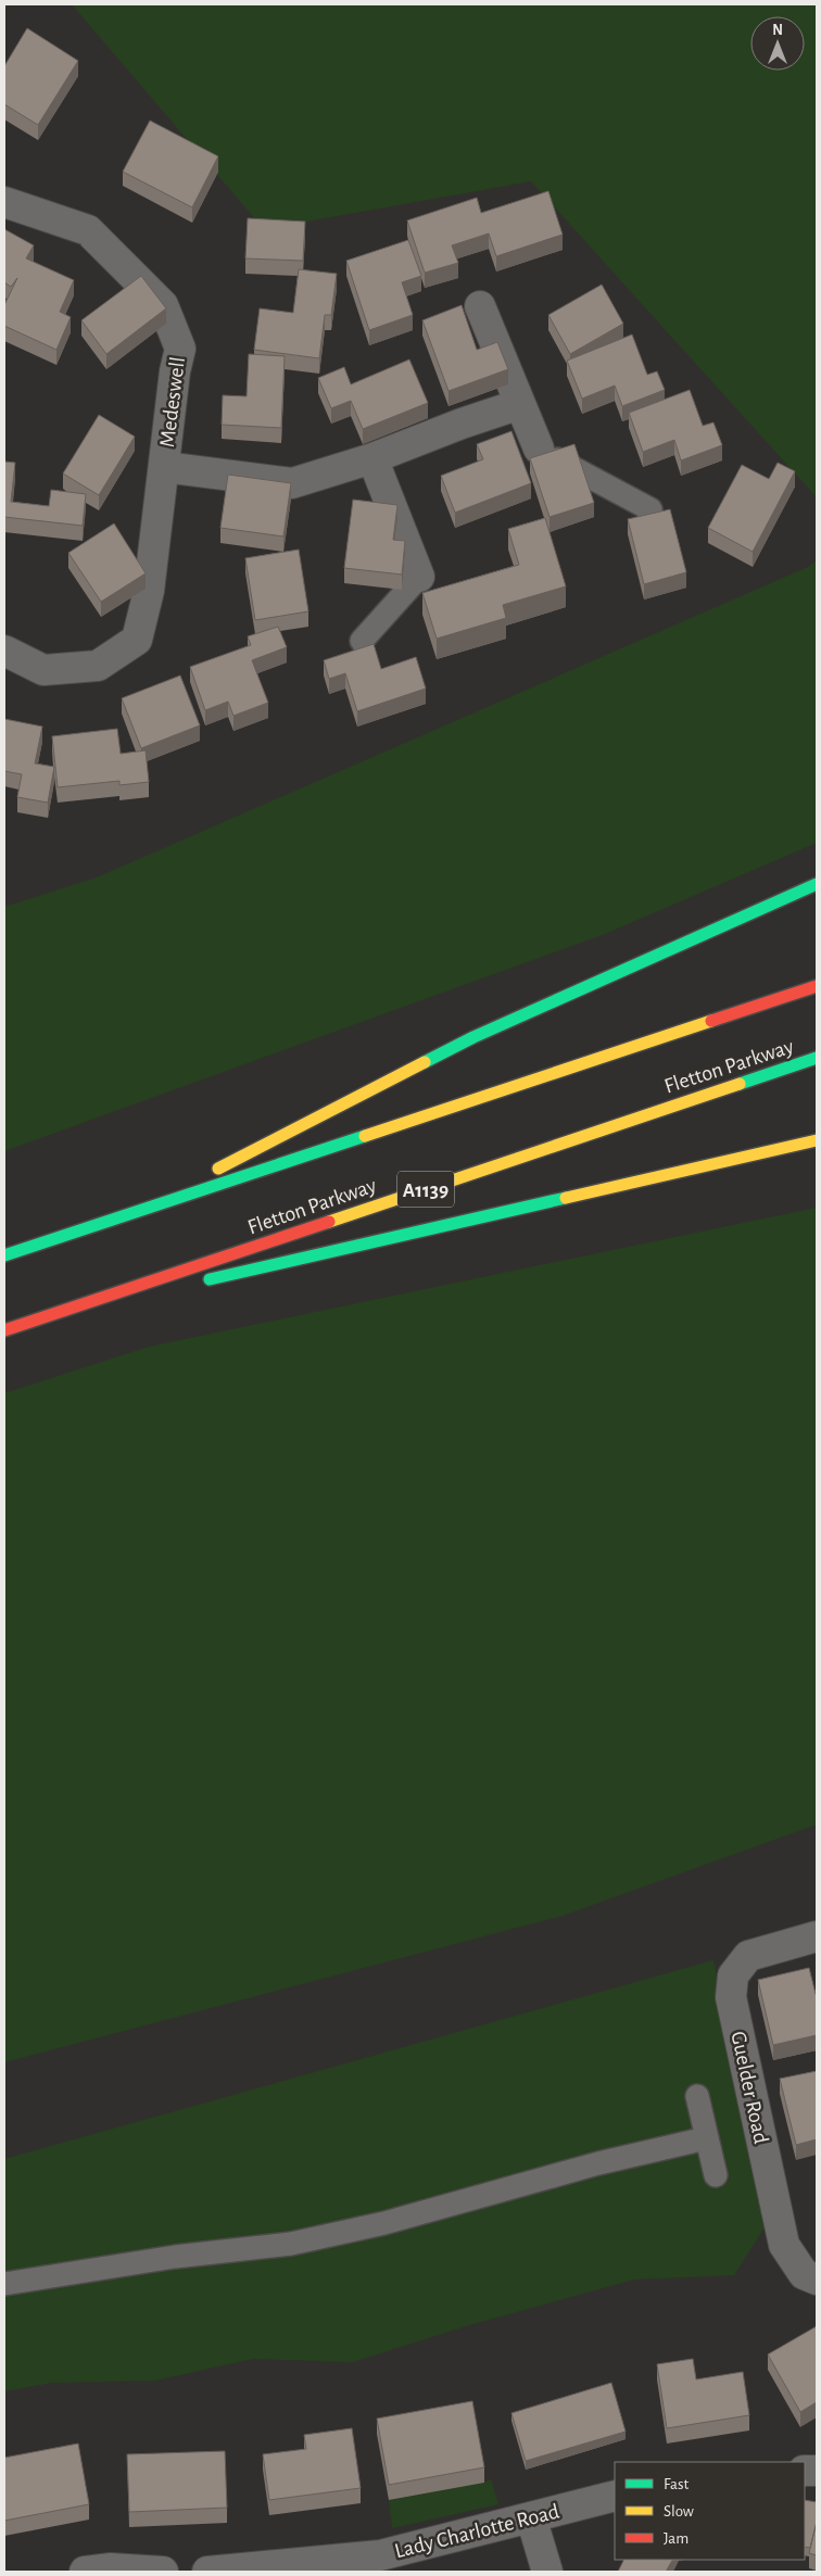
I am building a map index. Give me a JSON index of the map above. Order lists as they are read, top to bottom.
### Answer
{
  "streets": {
    "highway": ["Fletton Parkway", "A1139"],
    "street": ["Medeswell", "Guelder Road", "Lady Charlotte Road"]
  },
  "legend": ["Fast", "Slow", "Jam"],
  "north": "top"
}
